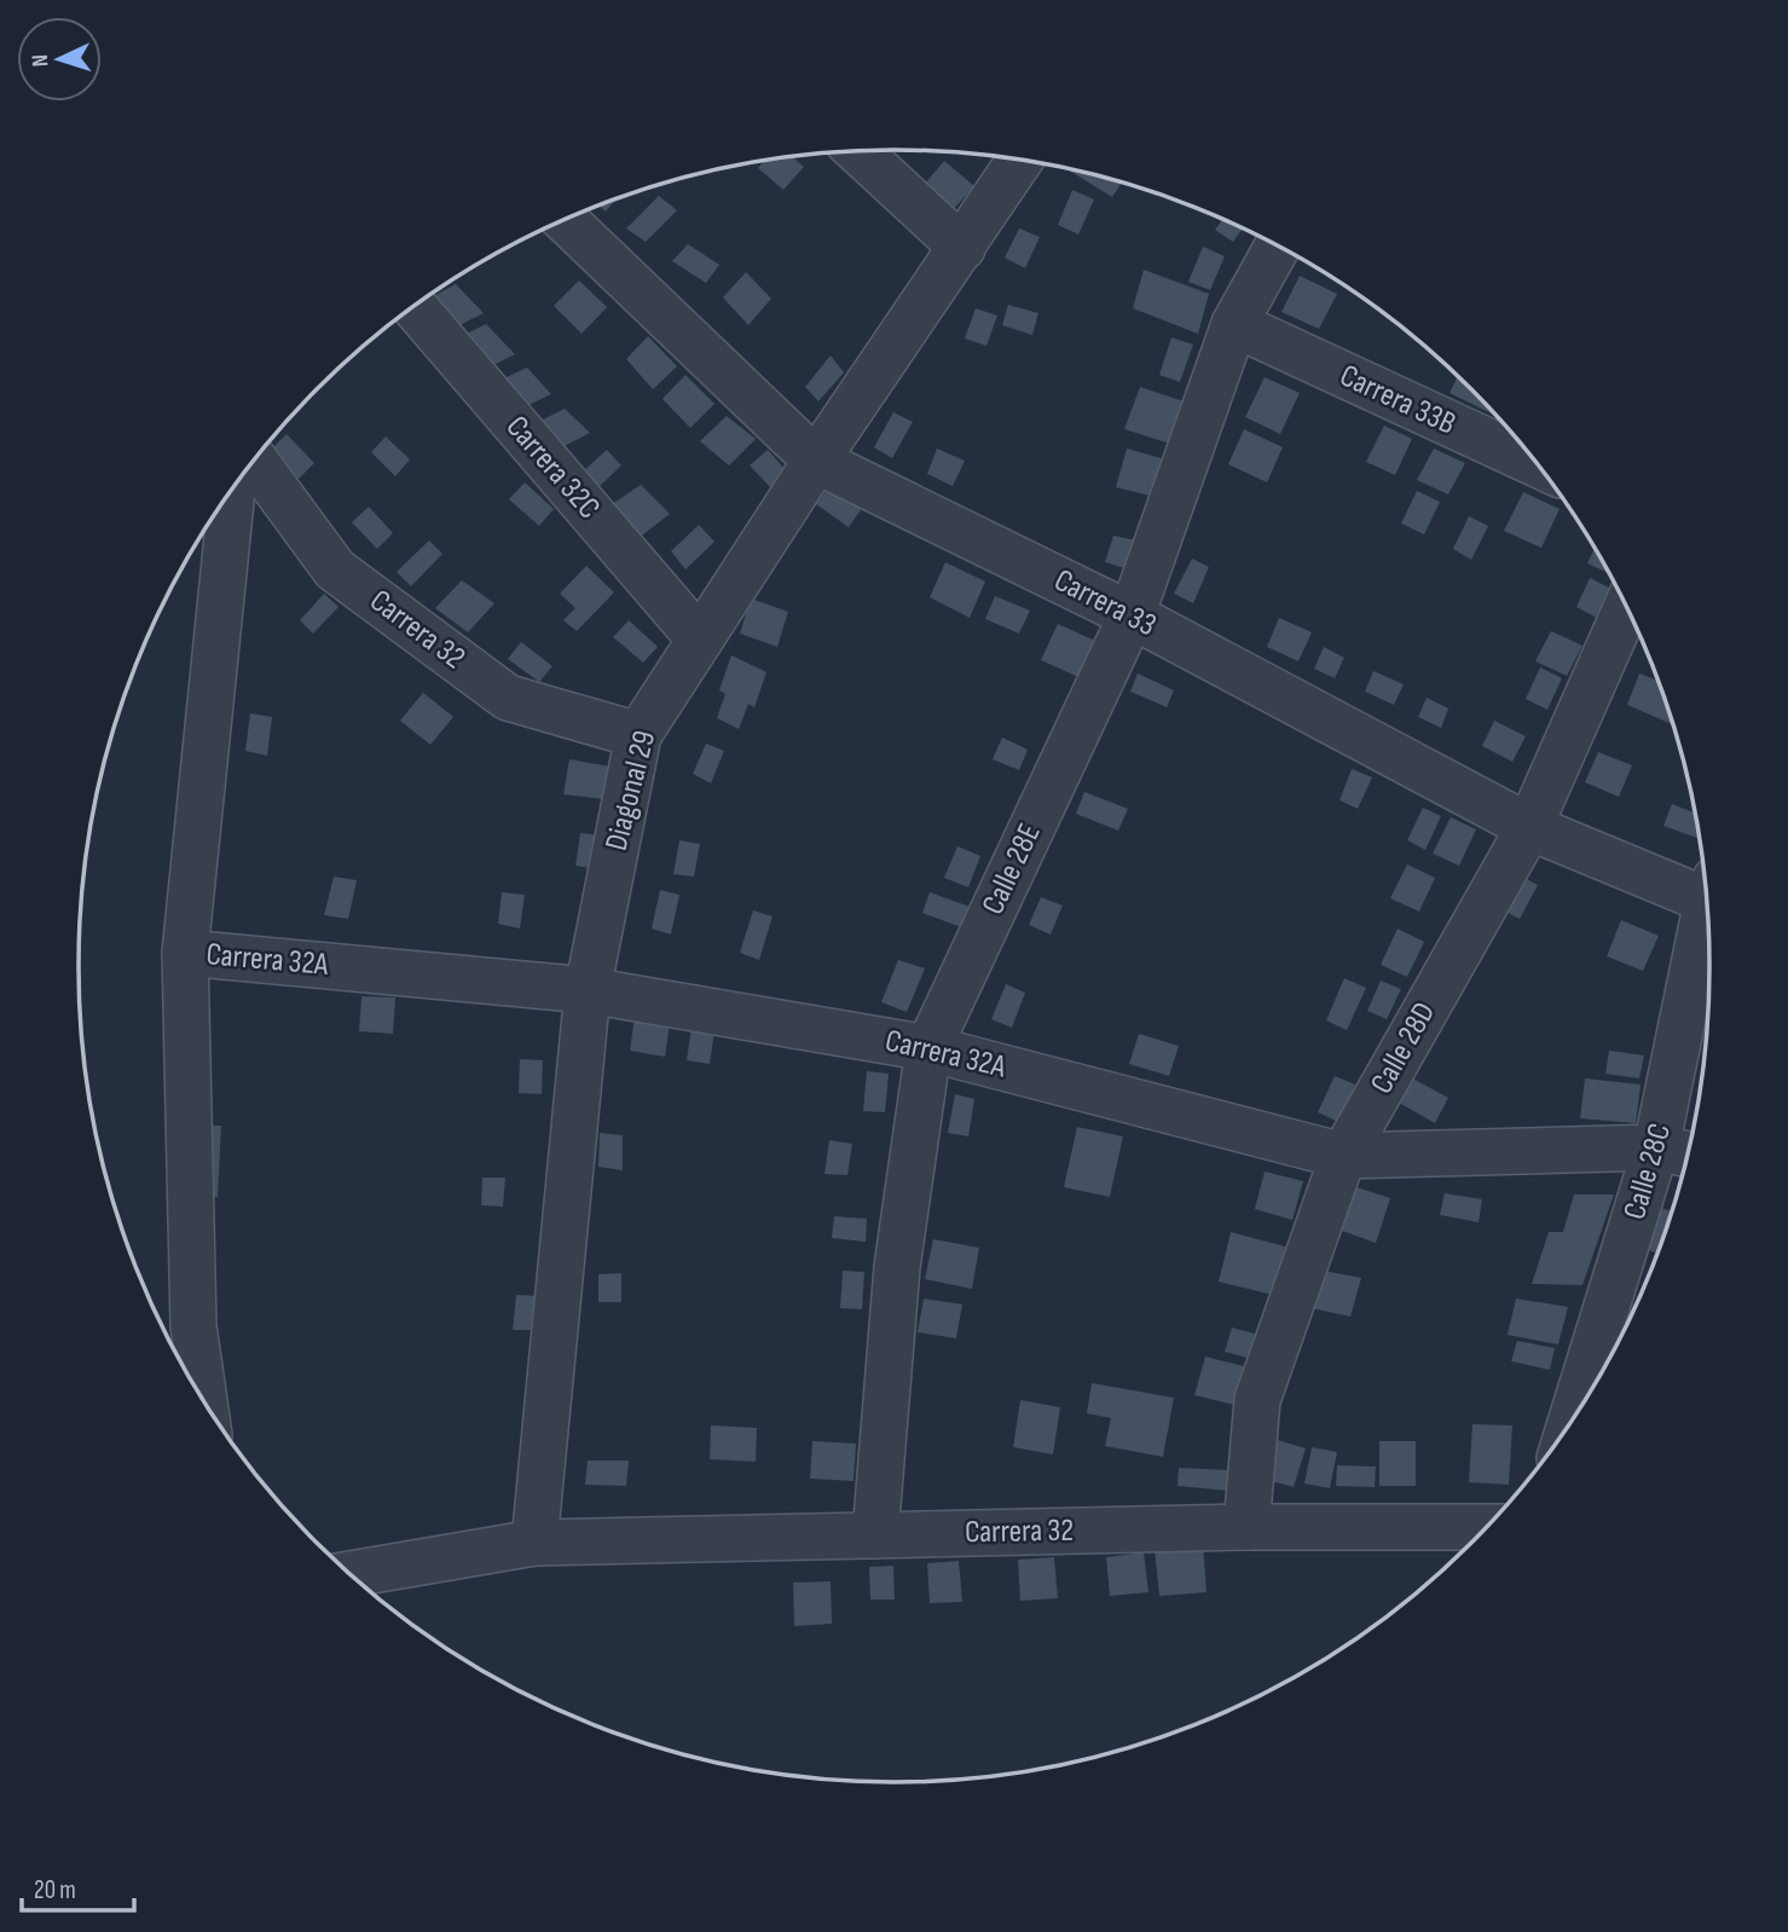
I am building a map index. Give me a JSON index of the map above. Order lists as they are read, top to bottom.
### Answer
{
  "streets": {
    "street": [
      "Carrera 33B",
      "Carrera 32C",
      "Carrera 33",
      "Carrera 32",
      "Diagonal 29",
      "Calle 28E",
      "Carrera 32A",
      "Calle 28D",
      "Calle 28C"
    ]
  },
  "crossings": [
    ["Carrera 33B", "Calle 28E"],
    ["Carrera 32C", "Diagonal 29"],
    ["Carrera 33", "Diagonal 29"],
    ["Carrera 33", "Calle 28E"],
    ["Carrera 33", "Calle 28D"],
    ["Carrera 32", "Diagonal 29"],
    ["Carrera 32", "Calle 28E"],
    ["Carrera 32", "Calle 28D"],
    ["Diagonal 29", "Carrera 32A"],
    ["Calle 28E", "Carrera 32A"],
    ["Carrera 32A", "Calle 28D"],
    ["Carrera 32A", "Calle 28C"]
  ],
  "scale_bar": "20 m",
  "north": "left"
}
